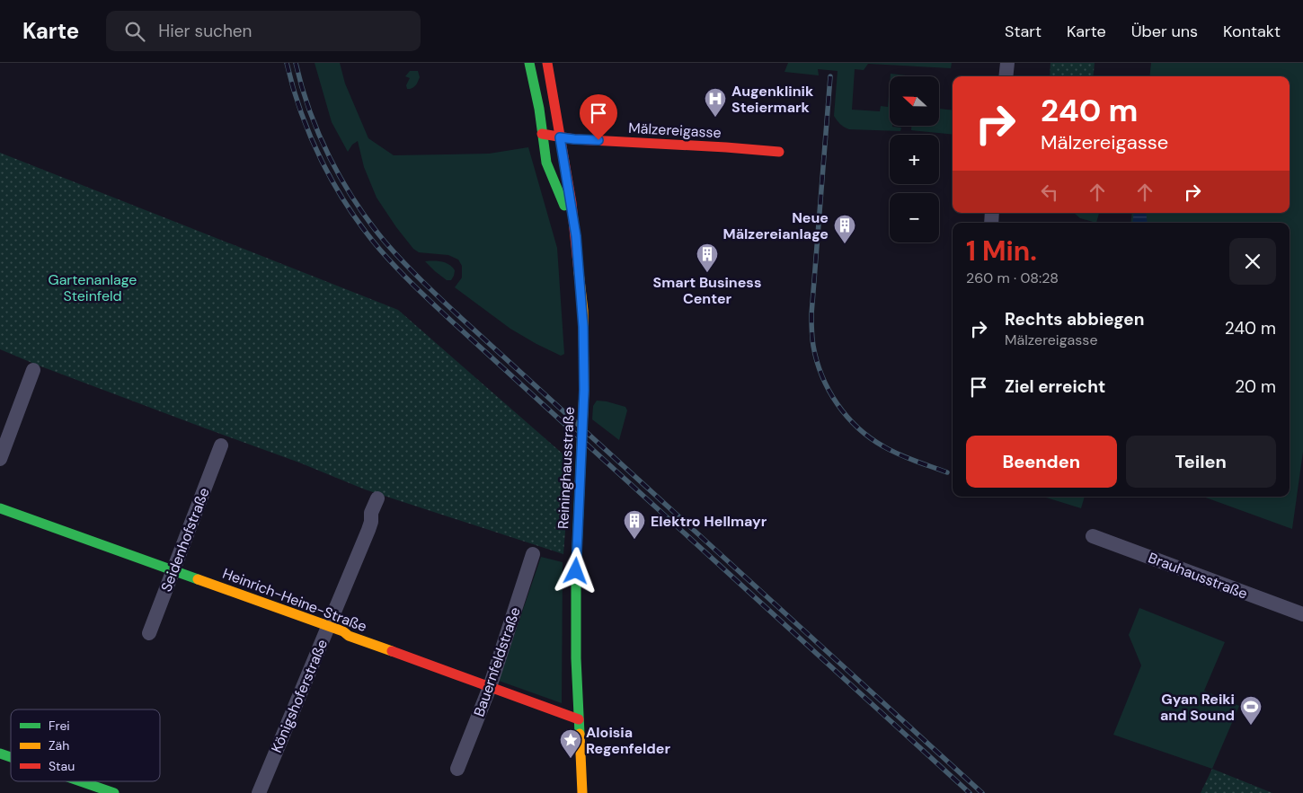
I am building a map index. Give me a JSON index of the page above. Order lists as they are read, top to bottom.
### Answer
{
  "streets": {
    "street": [
      "Mälzereigasse",
      "Reininghausstraße",
      "Seidenhofstraße",
      "Brauhausstraße",
      "Heinrich-Heine-Straße",
      "Bauernfeldstraße",
      "Königshoferstraße"
    ]
  },
  "crossings": [
    ["Mälzereigasse", "Reininghausstraße"],
    ["Reininghausstraße", "Heinrich-Heine-Straße"],
    ["Seidenhofstraße", "Heinrich-Heine-Straße"],
    ["Heinrich-Heine-Straße", "Bauernfeldstraße"],
    ["Heinrich-Heine-Straße", "Königshoferstraße"]
  ],
  "parks": ["Gartenanlage Steinfeld"],
  "places": {
    "hospital": ["Augenklinik Steiermark"],
    "building": ["Neue Mälzereianlage", "Smart Business Center", "Elektro Hellmayr"],
    "sports": ["Gyan Reiki and Sound"],
    "place": ["Aloisia Regenfelder"]
  },
  "legend": ["Frei", "Zäh", "Stau"],
  "north": "left",
  "page": {
    "header": "Karte",
    "search": "Hier suchen",
    "nav": [
      "Start",
      "Karte",
      "Über uns",
      "Kontakt"
    ],
    "map_buttons": ["+", "−"],
    "turn": ["240 m", "Mälzereigasse"],
    "heading": ["1 Min.", "260 m · 08:28"],
    "list": [
      {
        "name": "Rechts abbiegen",
        "note": "Mälzereigasse",
        "value": "240 m"
      },
      {
        "name": "Ziel erreicht",
        "value": "20 m"
      }
    ],
    "buttons": ["Beenden", "Teilen"]
  }
}
